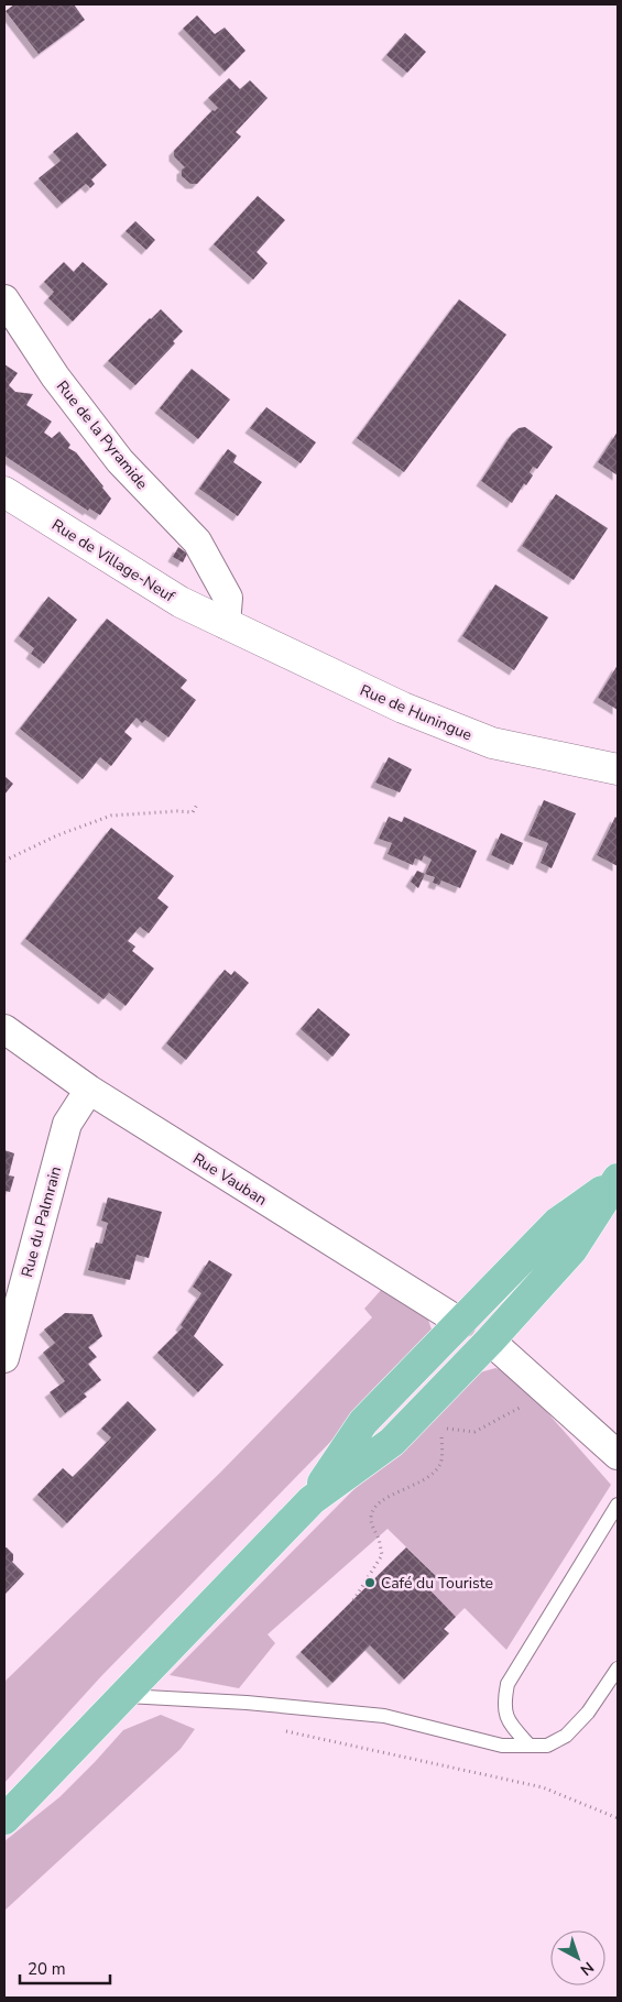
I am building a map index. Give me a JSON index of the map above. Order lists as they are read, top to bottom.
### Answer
{
  "streets": {
    "street": [
      "Rue de la Pyramide",
      "Rue de Village-Neuf",
      "Rue de Huningue",
      "Rue Vauban",
      "Rue du Palmrain"
    ]
  },
  "crossings": [
    ["Rue de la Pyramide", "Rue de Village-Neuf"],
    ["Rue de la Pyramide", "Rue de Huningue"],
    ["Rue de Village-Neuf", "Rue de Huningue"],
    ["Rue Vauban", "Rue du Palmrain"]
  ],
  "places": ["Café du Touriste"],
  "scale_bar": "20 m",
  "north": "bottom right"
}
